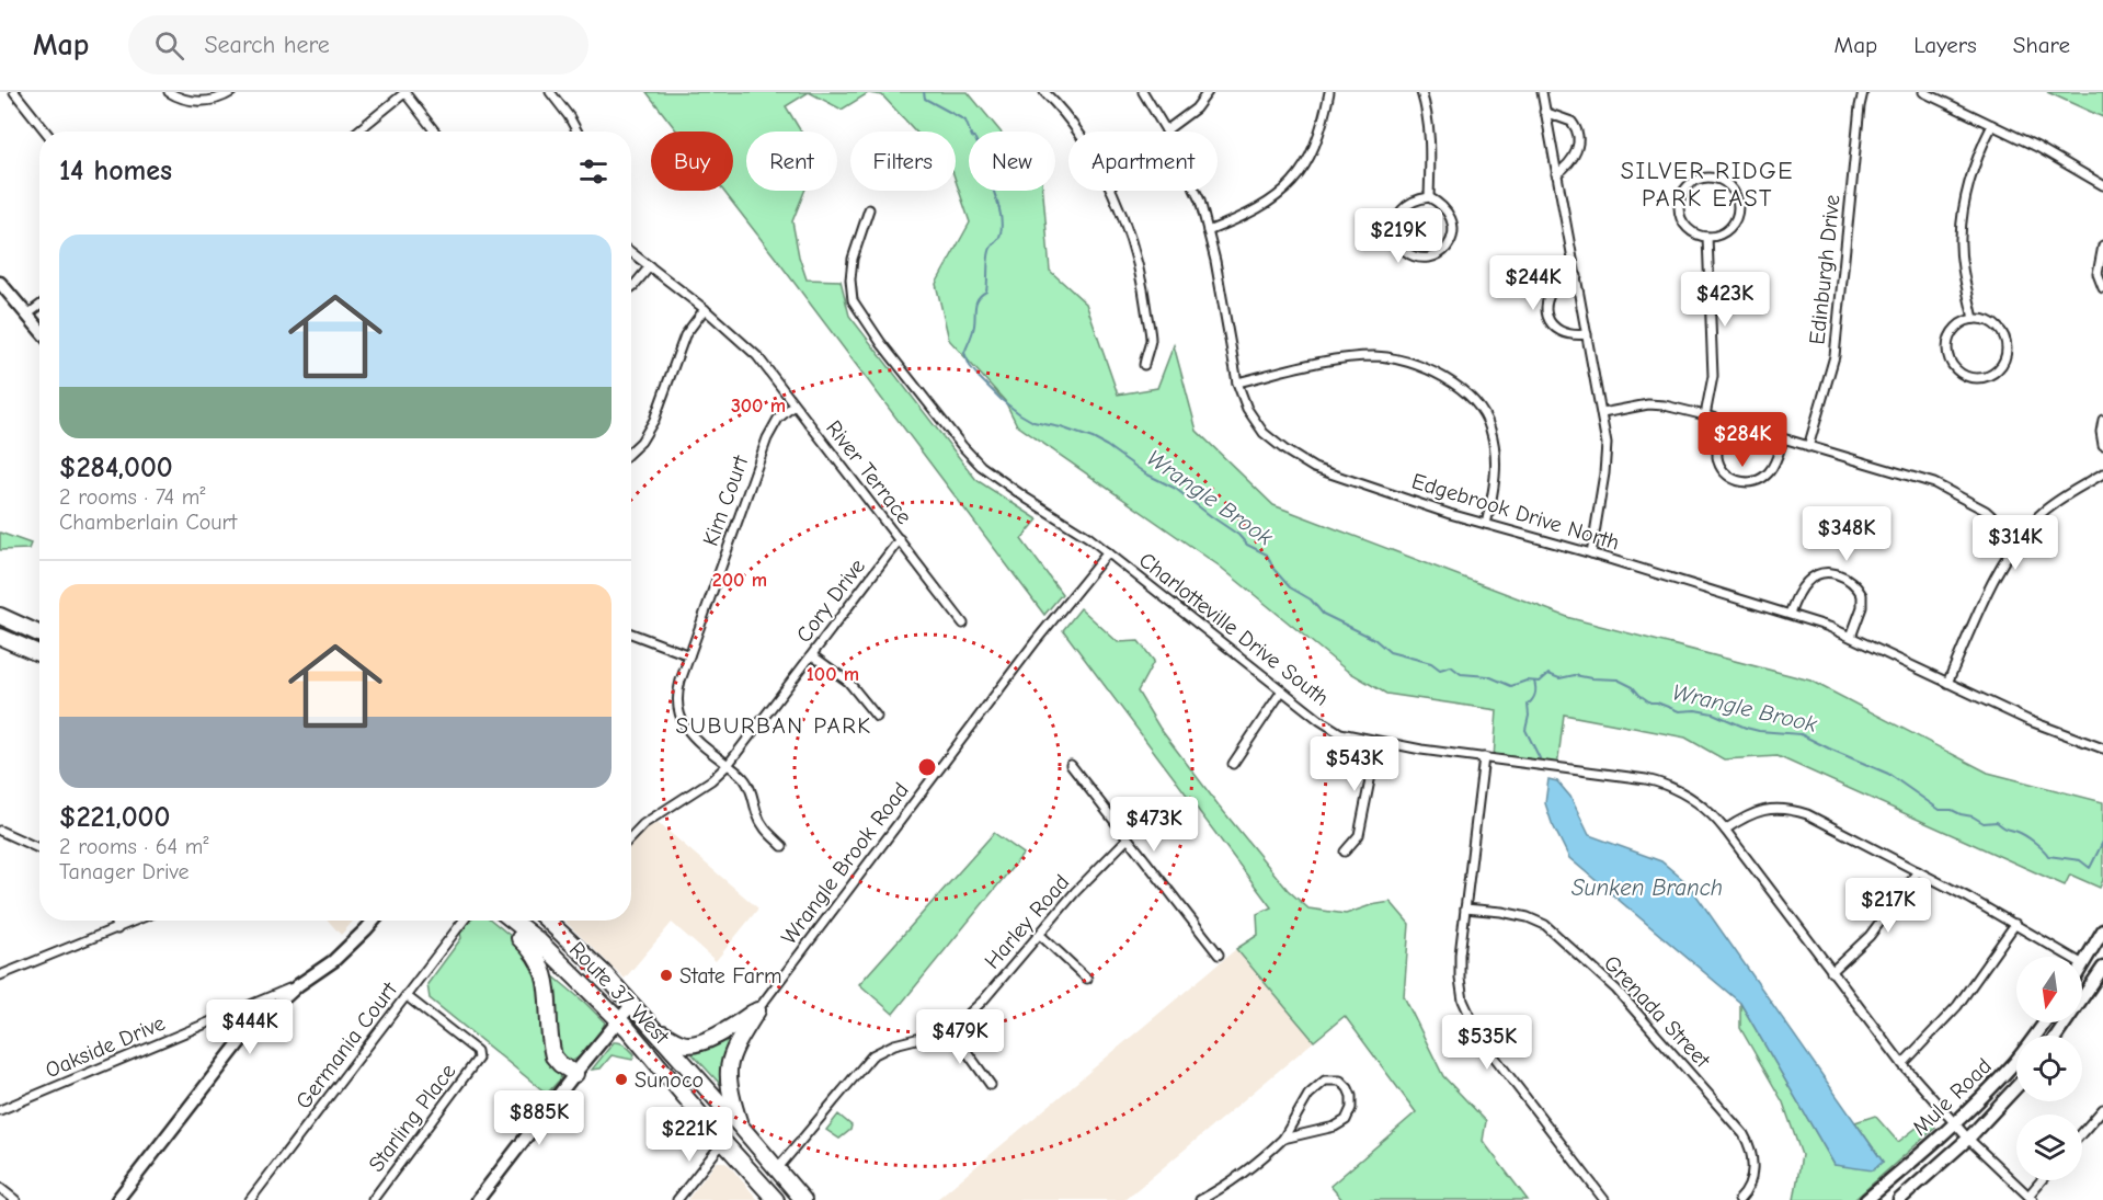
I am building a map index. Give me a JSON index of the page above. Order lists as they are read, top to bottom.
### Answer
{
  "streets": {
    "highway": ["Route 37 West"],
    "main road": ["Mule Road"],
    "street": [
      "Edinburgh Drive",
      "River Terrace",
      "Kim Court",
      "Edgebrook Drive North",
      "Cory Drive",
      "Charlotteville Drive South",
      "Wrangle Brook Road",
      "Harley Road",
      "Grenada Street",
      "Germania Court",
      "Oakside Drive",
      "Starling Place"
    ]
  },
  "crossings": [
    ["River Terrace", "Kim Court"],
    ["River Terrace", "Cory Drive"],
    ["Kim Court", "Cory Drive"],
    ["Charlotteville Drive South", "Wrangle Brook Road"],
    ["Charlotteville Drive South", "Mule Road"],
    ["Harley Road", "Route 37 West"],
    ["Germania Court", "Starling Place"]
  ],
  "districts": ["SILVER RIDGE PARK EAST", "SUBURBAN PARK"],
  "water": ["Wrangle Brook", "Sunken Branch"],
  "places": ["State Farm", "Sunoco"],
  "north": "bottom",
  "page": {
    "header": "Map",
    "search": "Search here",
    "nav": ["Map", "Layers", "Share"],
    "chip": [
      "Buy",
      "Rent",
      "Filters",
      "New",
      "Apartment"
    ],
    "heading": "14 homes",
    "price": [
      "$219K",
      "$244K",
      "$423K",
      "$284K",
      "$348K",
      "$314K",
      "$543K",
      "$473K",
      "$217K",
      "$444K",
      "$479K",
      "$535K",
      "$885K",
      "$221K"
    ],
    "list": [
      {
        "name": "$284,000",
        "note": "2 rooms · 74 m² · Chamberlain Court"
      },
      {
        "name": "$221,000",
        "note": "2 rooms · 64 m² · Tanager Drive"
      }
    ]
  },
  "rings": ["300 m", "200 m", "100 m"]
}
